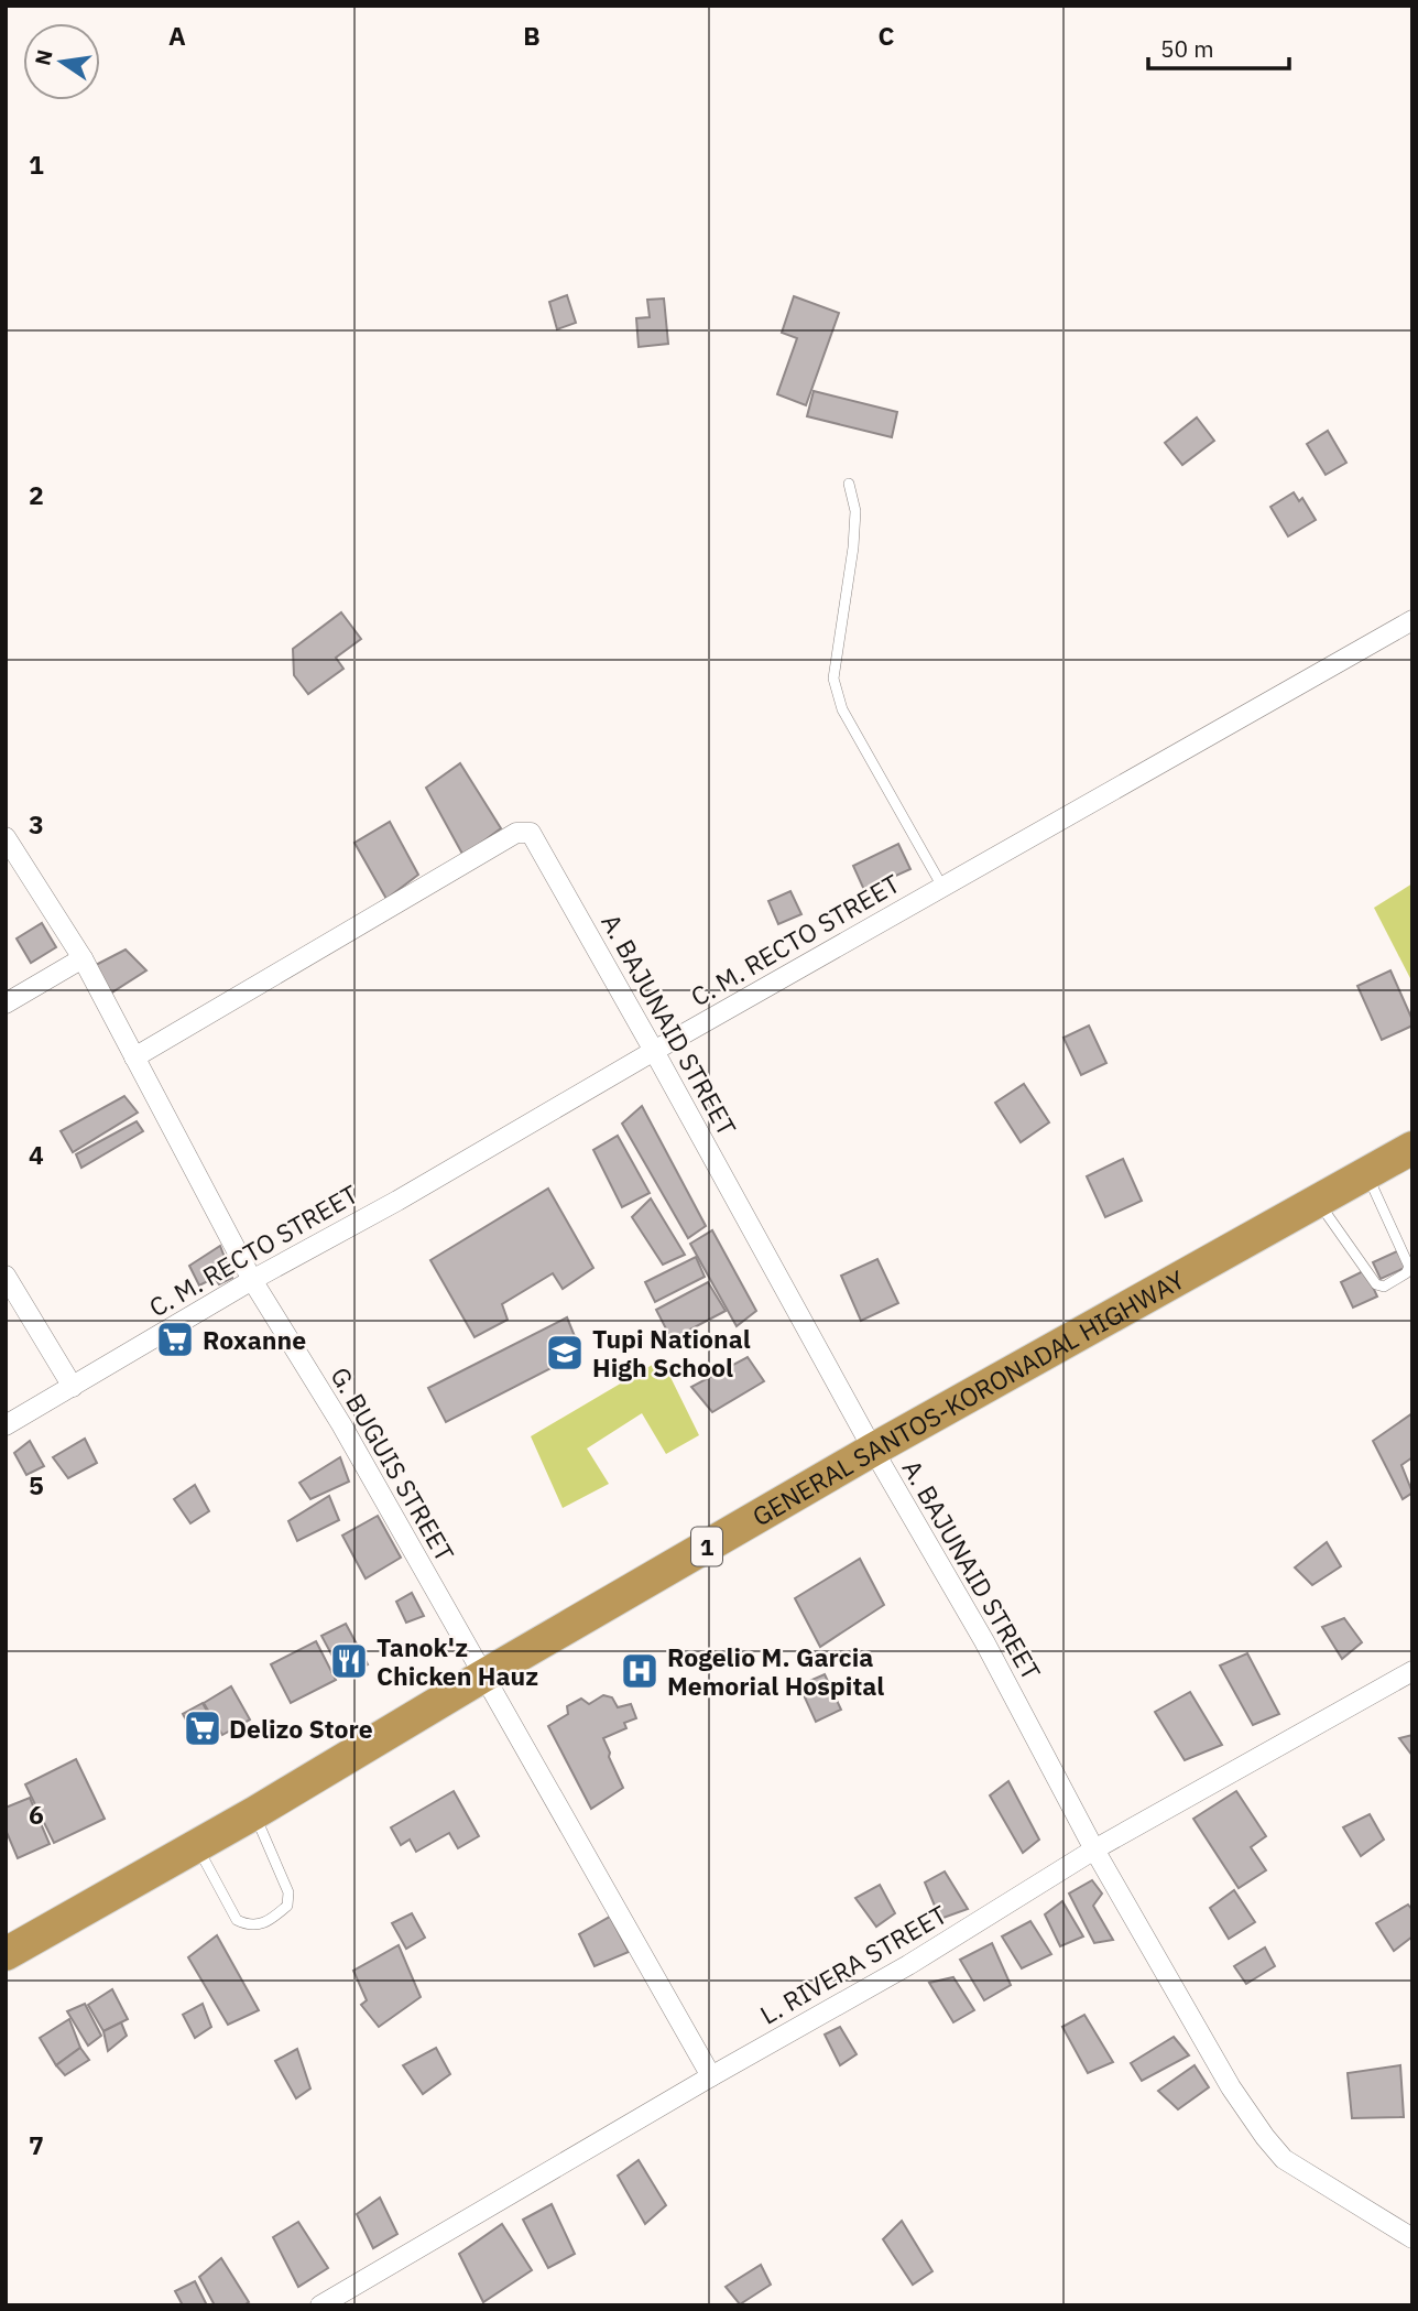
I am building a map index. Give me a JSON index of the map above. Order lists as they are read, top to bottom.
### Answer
{
  "streets": {
    "highway": ["GENERAL SANTOS-KORONADAL HIGHWAY", "1"],
    "street": [
      "C. M. RECTO STREET",
      "A. BAJUNAID STREET",
      "G. BUGUIS STREET",
      "L. RIVERA STREET"
    ]
  },
  "crossings": [
    ["C. M. RECTO STREET", "A. BAJUNAID STREET"],
    ["C. M. RECTO STREET", "G. BUGUIS STREET"],
    ["A. BAJUNAID STREET", "GENERAL SANTOS-KORONADAL HIGHWAY"],
    ["A. BAJUNAID STREET", "G. BUGUIS STREET"],
    ["A. BAJUNAID STREET", "L. RIVERA STREET"],
    ["GENERAL SANTOS-KORONADAL HIGHWAY", "G. BUGUIS STREET"],
    ["G. BUGUIS STREET", "L. RIVERA STREET"]
  ],
  "places": {
    "supermarket": ["Roxanne", "Delizo Store"],
    "school or university": ["Tupi National High School"],
    "restaurant": ["Tanok'z Chicken Hauz"],
    "hospital": ["Rogelio M. Garcia Memorial Hospital"]
  },
  "scale_bar": "50 m",
  "north": "left",
  "grid": {
    "columns": ["A", "B", "C"],
    "rows": [
      "1",
      "2",
      "3",
      "4",
      "5",
      "6",
      "7"
    ]
  }
}
